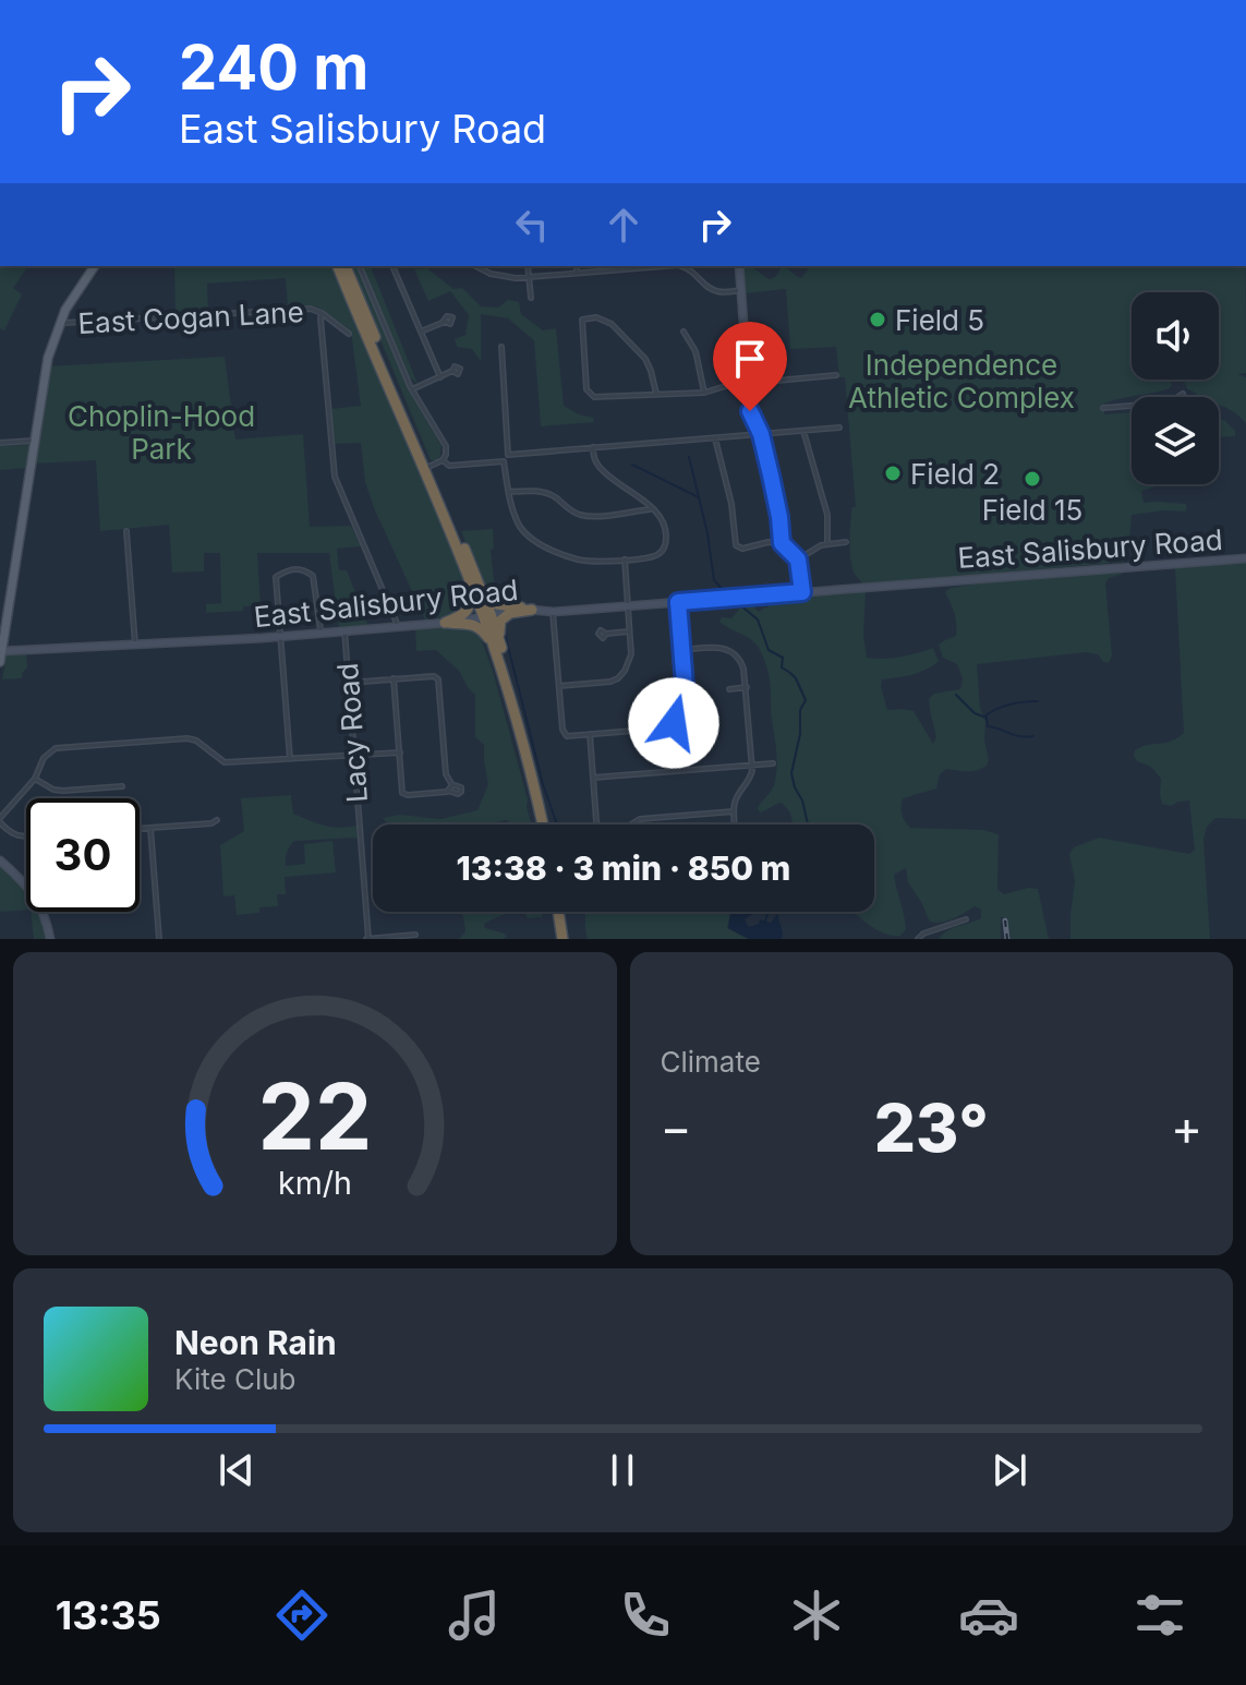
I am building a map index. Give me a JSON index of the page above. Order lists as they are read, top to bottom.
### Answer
{
  "streets": {
    "street": ["East Cogan Lane", "East Salisbury Road", "Lacy Road"]
  },
  "crossings": [
    ["East Salisbury Road", "Lacy Road"]
  ],
  "parks": ["Independence Athletic Complex", "Choplin-Hood Park"],
  "places": ["Field 5", "Field 2", "Field 15"],
  "page": {
    "turn": ["240 m", "East Salisbury Road"],
    "limit": "30",
    "trip": "13:38 · 3 min · 850 m",
    "tile": "Climate",
    "heat": ["−", "23°", "+"],
    "song": ["Neon Rain", "Kite Club"],
    "tabs": "13:35",
    "gauge": ["22", "km/h"]
  }
}
